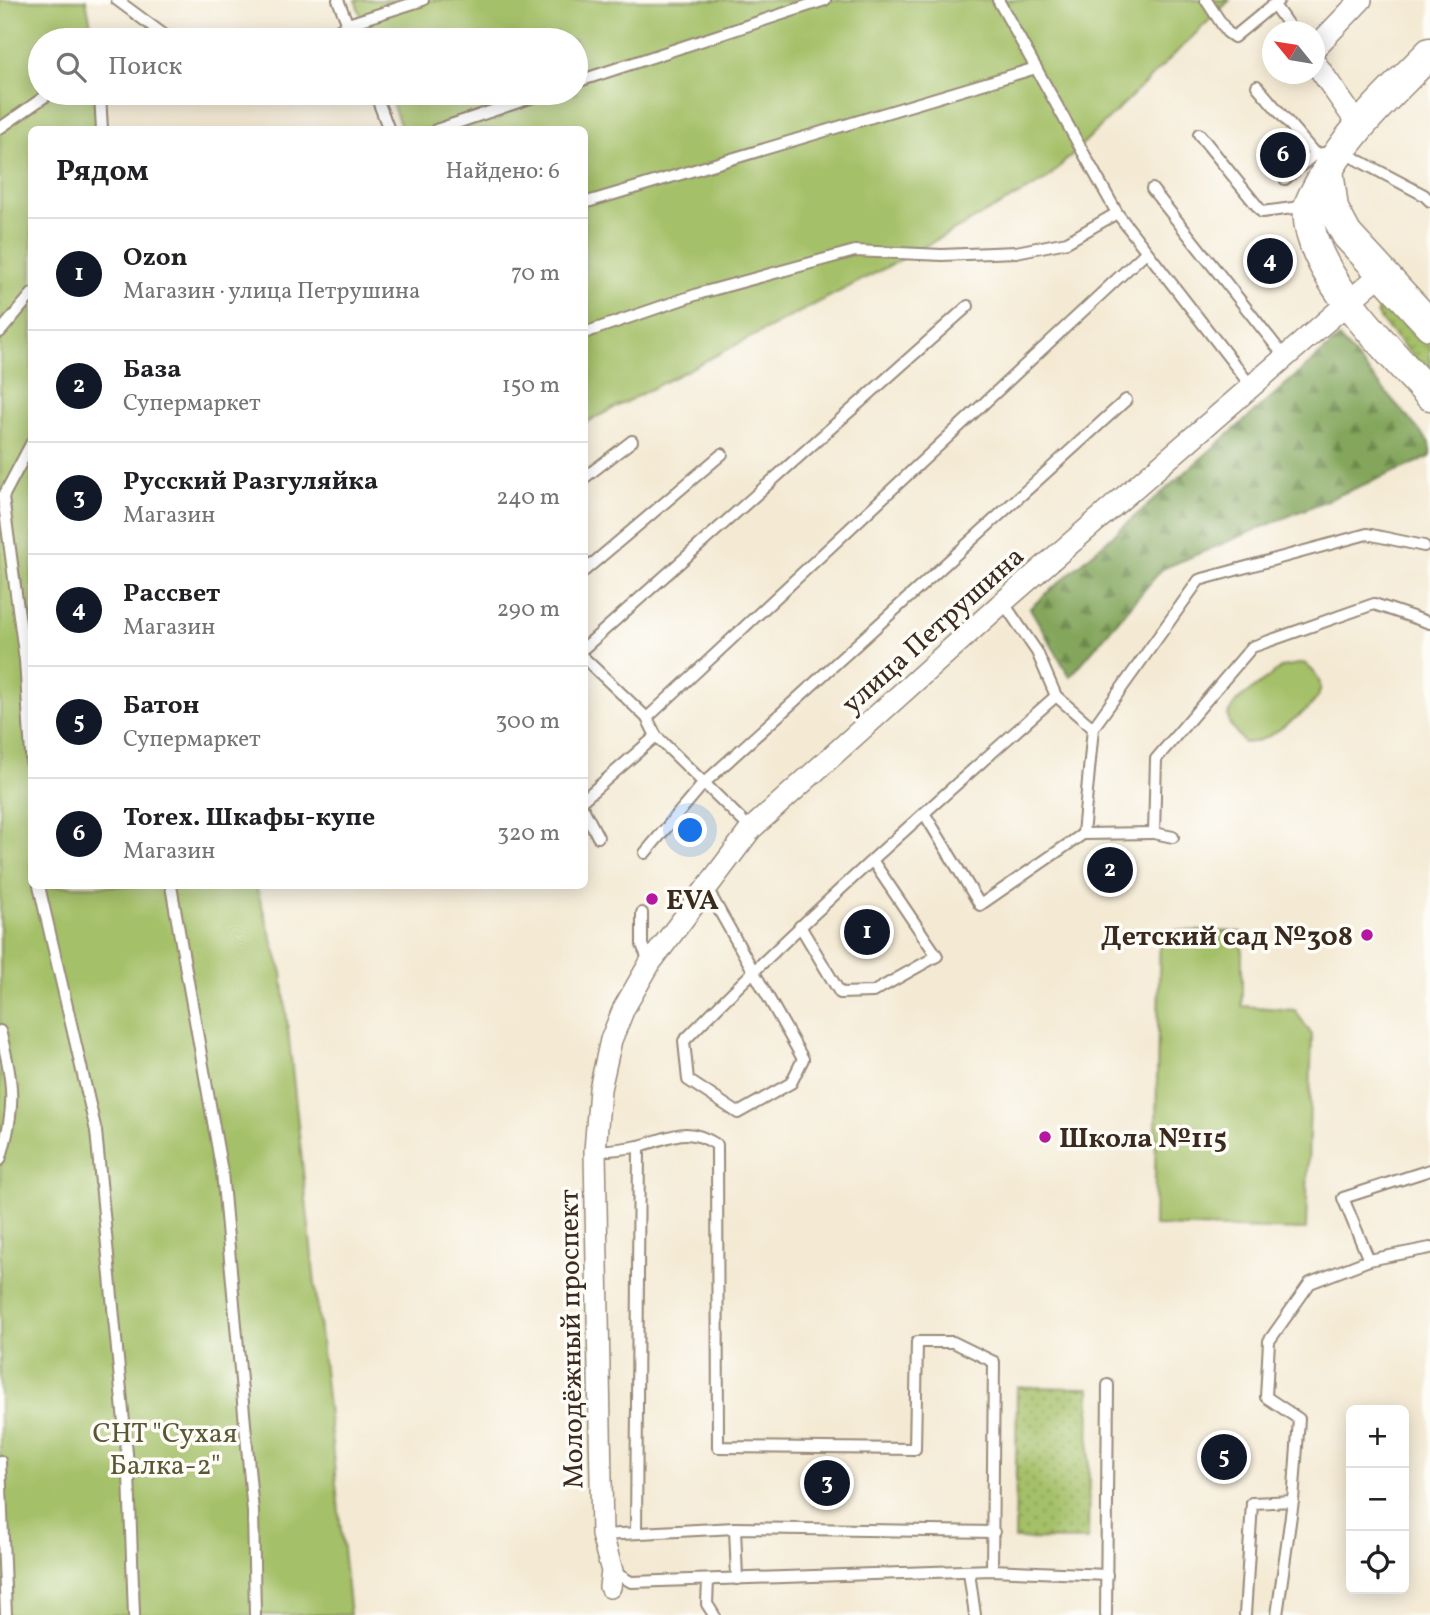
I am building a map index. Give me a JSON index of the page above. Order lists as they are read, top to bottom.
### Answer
{
  "streets": {
    "street": ["улица Петрушина", "Молодёжный проспект"]
  },
  "crossings": [
    ["улица Петрушина", "Молодёжный проспект"]
  ],
  "parks": ["СНТ \"Сухая Балка-2\""],
  "places": ["EVA", "Детский сад №308", "Школа №115"],
  "north": "top left",
  "page": {
    "search": "Поиск",
    "heading": ["Рядом", "Найдено: 6"],
    "pins": [
      "6",
      "4",
      "2",
      "1",
      "5",
      "3"
    ],
    "list": [
      {
        "mark": "1",
        "name": "Ozon",
        "note": "Магазин · улица Петрушина",
        "value": "70 m"
      },
      {
        "mark": "2",
        "name": "База",
        "note": "Супермаркет",
        "value": "150 m"
      },
      {
        "mark": "3",
        "name": "Русский Разгуляйка",
        "note": "Магазин",
        "value": "240 m"
      },
      {
        "mark": "4",
        "name": "Рассвет",
        "note": "Магазин",
        "value": "290 m"
      },
      {
        "mark": "5",
        "name": "Батон",
        "note": "Супермаркет",
        "value": "300 m"
      },
      {
        "mark": "6",
        "name": "Torex. Шкафы-купе",
        "note": "Магазин",
        "value": "320 m"
      }
    ],
    "map_buttons": ["+", "−"]
  }
}
